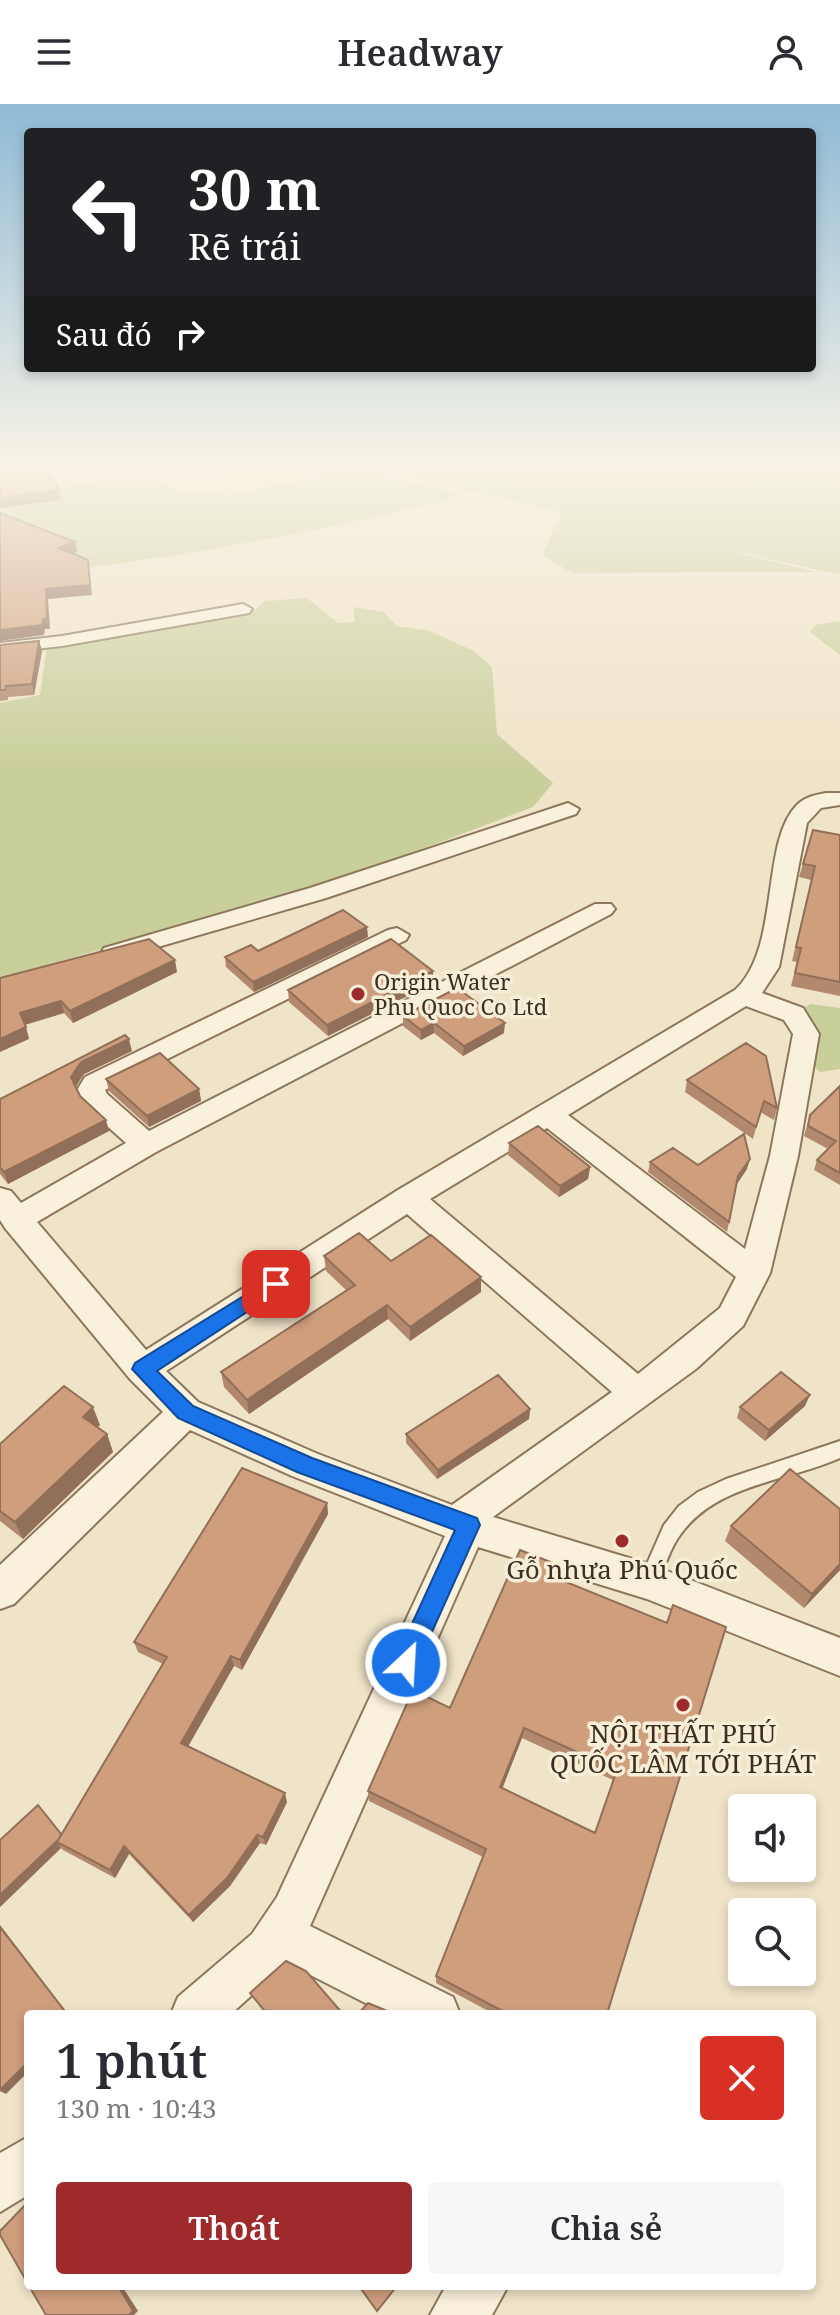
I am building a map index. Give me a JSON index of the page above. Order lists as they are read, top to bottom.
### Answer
{
  "places": ["Origin Water Phu Quoc Co Ltd", "Gỗ nhựa Phú Quốc", "NỘI THẤT PHÚ QUỐC LÂM TỚI PHÁT"],
  "page": {
    "header": "Headway",
    "turn": ["30 m", "Rẽ trái"],
    "then": "Sau đó",
    "heading": ["1 phút", "130 m · 10:43"],
    "buttons": ["Thoát", "Chia sẻ"]
  }
}
